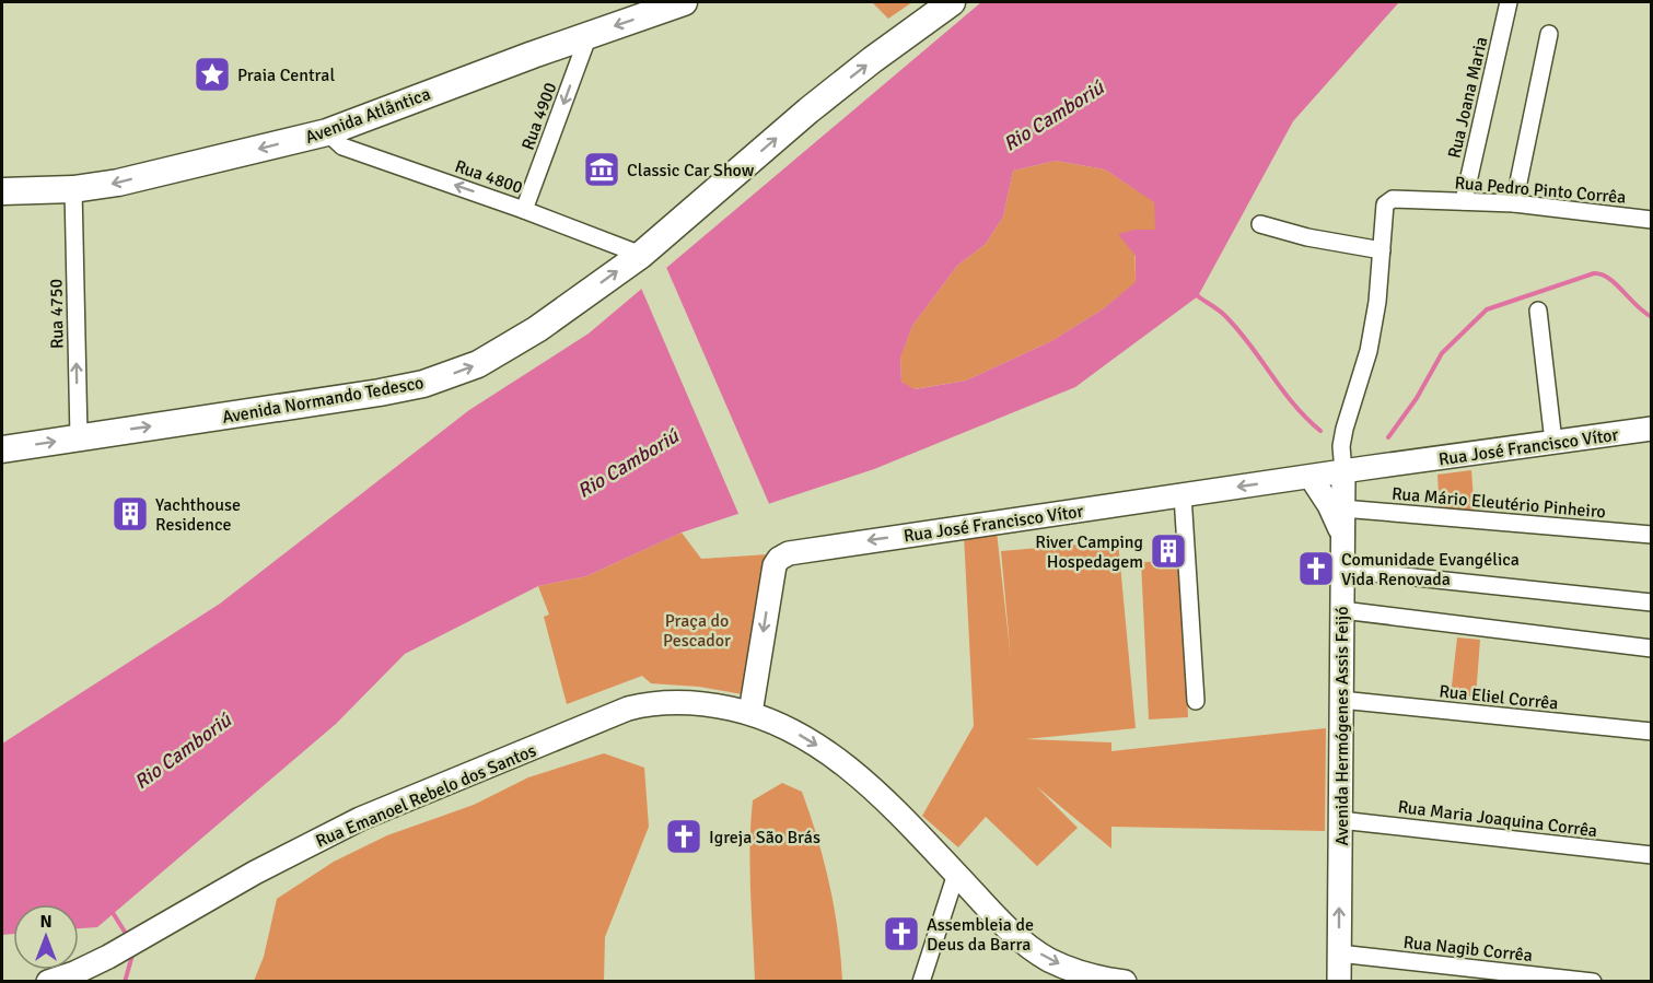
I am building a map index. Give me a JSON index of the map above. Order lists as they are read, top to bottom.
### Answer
{
  "streets": {
    "main road": [
      "Avenida Atlântica",
      "Avenida Normando Tedesco",
      "Rua José Francisco Vítor",
      "Avenida Hermógenes Assis Feijó",
      "Rua Emanoel Rebelo dos Santos"
    ],
    "street": [
      "Rua Joana Maria",
      "Rua 4900",
      "Rua 4800",
      "Rua Pedro Pinto Corrêa",
      "Rua 4750",
      "Rua Mário Eleutério Pinheiro",
      "Rua Eliel Corrêa",
      "Rua Maria Joaquina Corrêa",
      "Rua Nagib Corrêa"
    ]
  },
  "crossings": [
    ["Rua Joana Maria", "Rua Pedro Pinto Corrêa"],
    ["Avenida Atlântica", "Rua 4900"],
    ["Avenida Atlântica", "Rua 4800"],
    ["Avenida Atlântica", "Rua 4750"],
    ["Rua 4900", "Rua 4800"],
    ["Rua 4800", "Avenida Normando Tedesco"],
    ["Rua Pedro Pinto Corrêa", "Rua José Francisco Vítor"],
    ["Rua Pedro Pinto Corrêa", "Rua Mário Eleutério Pinheiro"],
    ["Rua Pedro Pinto Corrêa", "Avenida Hermógenes Assis Feijó"],
    ["Rua 4750", "Avenida Normando Tedesco"],
    ["Rua José Francisco Vítor", "Rua Mário Eleutério Pinheiro"],
    ["Rua José Francisco Vítor", "Avenida Hermógenes Assis Feijó"],
    ["Rua José Francisco Vítor", "Rua Emanoel Rebelo dos Santos"],
    ["Rua Mário Eleutério Pinheiro", "Avenida Hermógenes Assis Feijó"],
    ["Rua Eliel Corrêa", "Avenida Hermógenes Assis Feijó"],
    ["Avenida Hermógenes Assis Feijó", "Rua Maria Joaquina Corrêa"],
    ["Avenida Hermógenes Assis Feijó", "Rua Nagib Corrêa"]
  ],
  "one_way": [
    "Avenida Atlântica",
    "Rua 4900",
    "Rua 4800",
    "Rua 4750",
    "Avenida Normando Tedesco",
    "Rua José Francisco Vítor",
    "Rua Emanoel Rebelo dos Santos"
  ],
  "water": ["Rio Camboriú"],
  "parks": ["Praça do Pescador"],
  "places": {
    "place": ["Praia Central"],
    "museum": ["Classic Car Show"],
    "building": ["Yachthouse Residence", "River Camping Hospedagem"],
    "church": ["Comunidade Evangélica Vida Renovada", "Igreja São Brás", "Assembleia de Deus da Barra"]
  },
  "north": "top"
}
